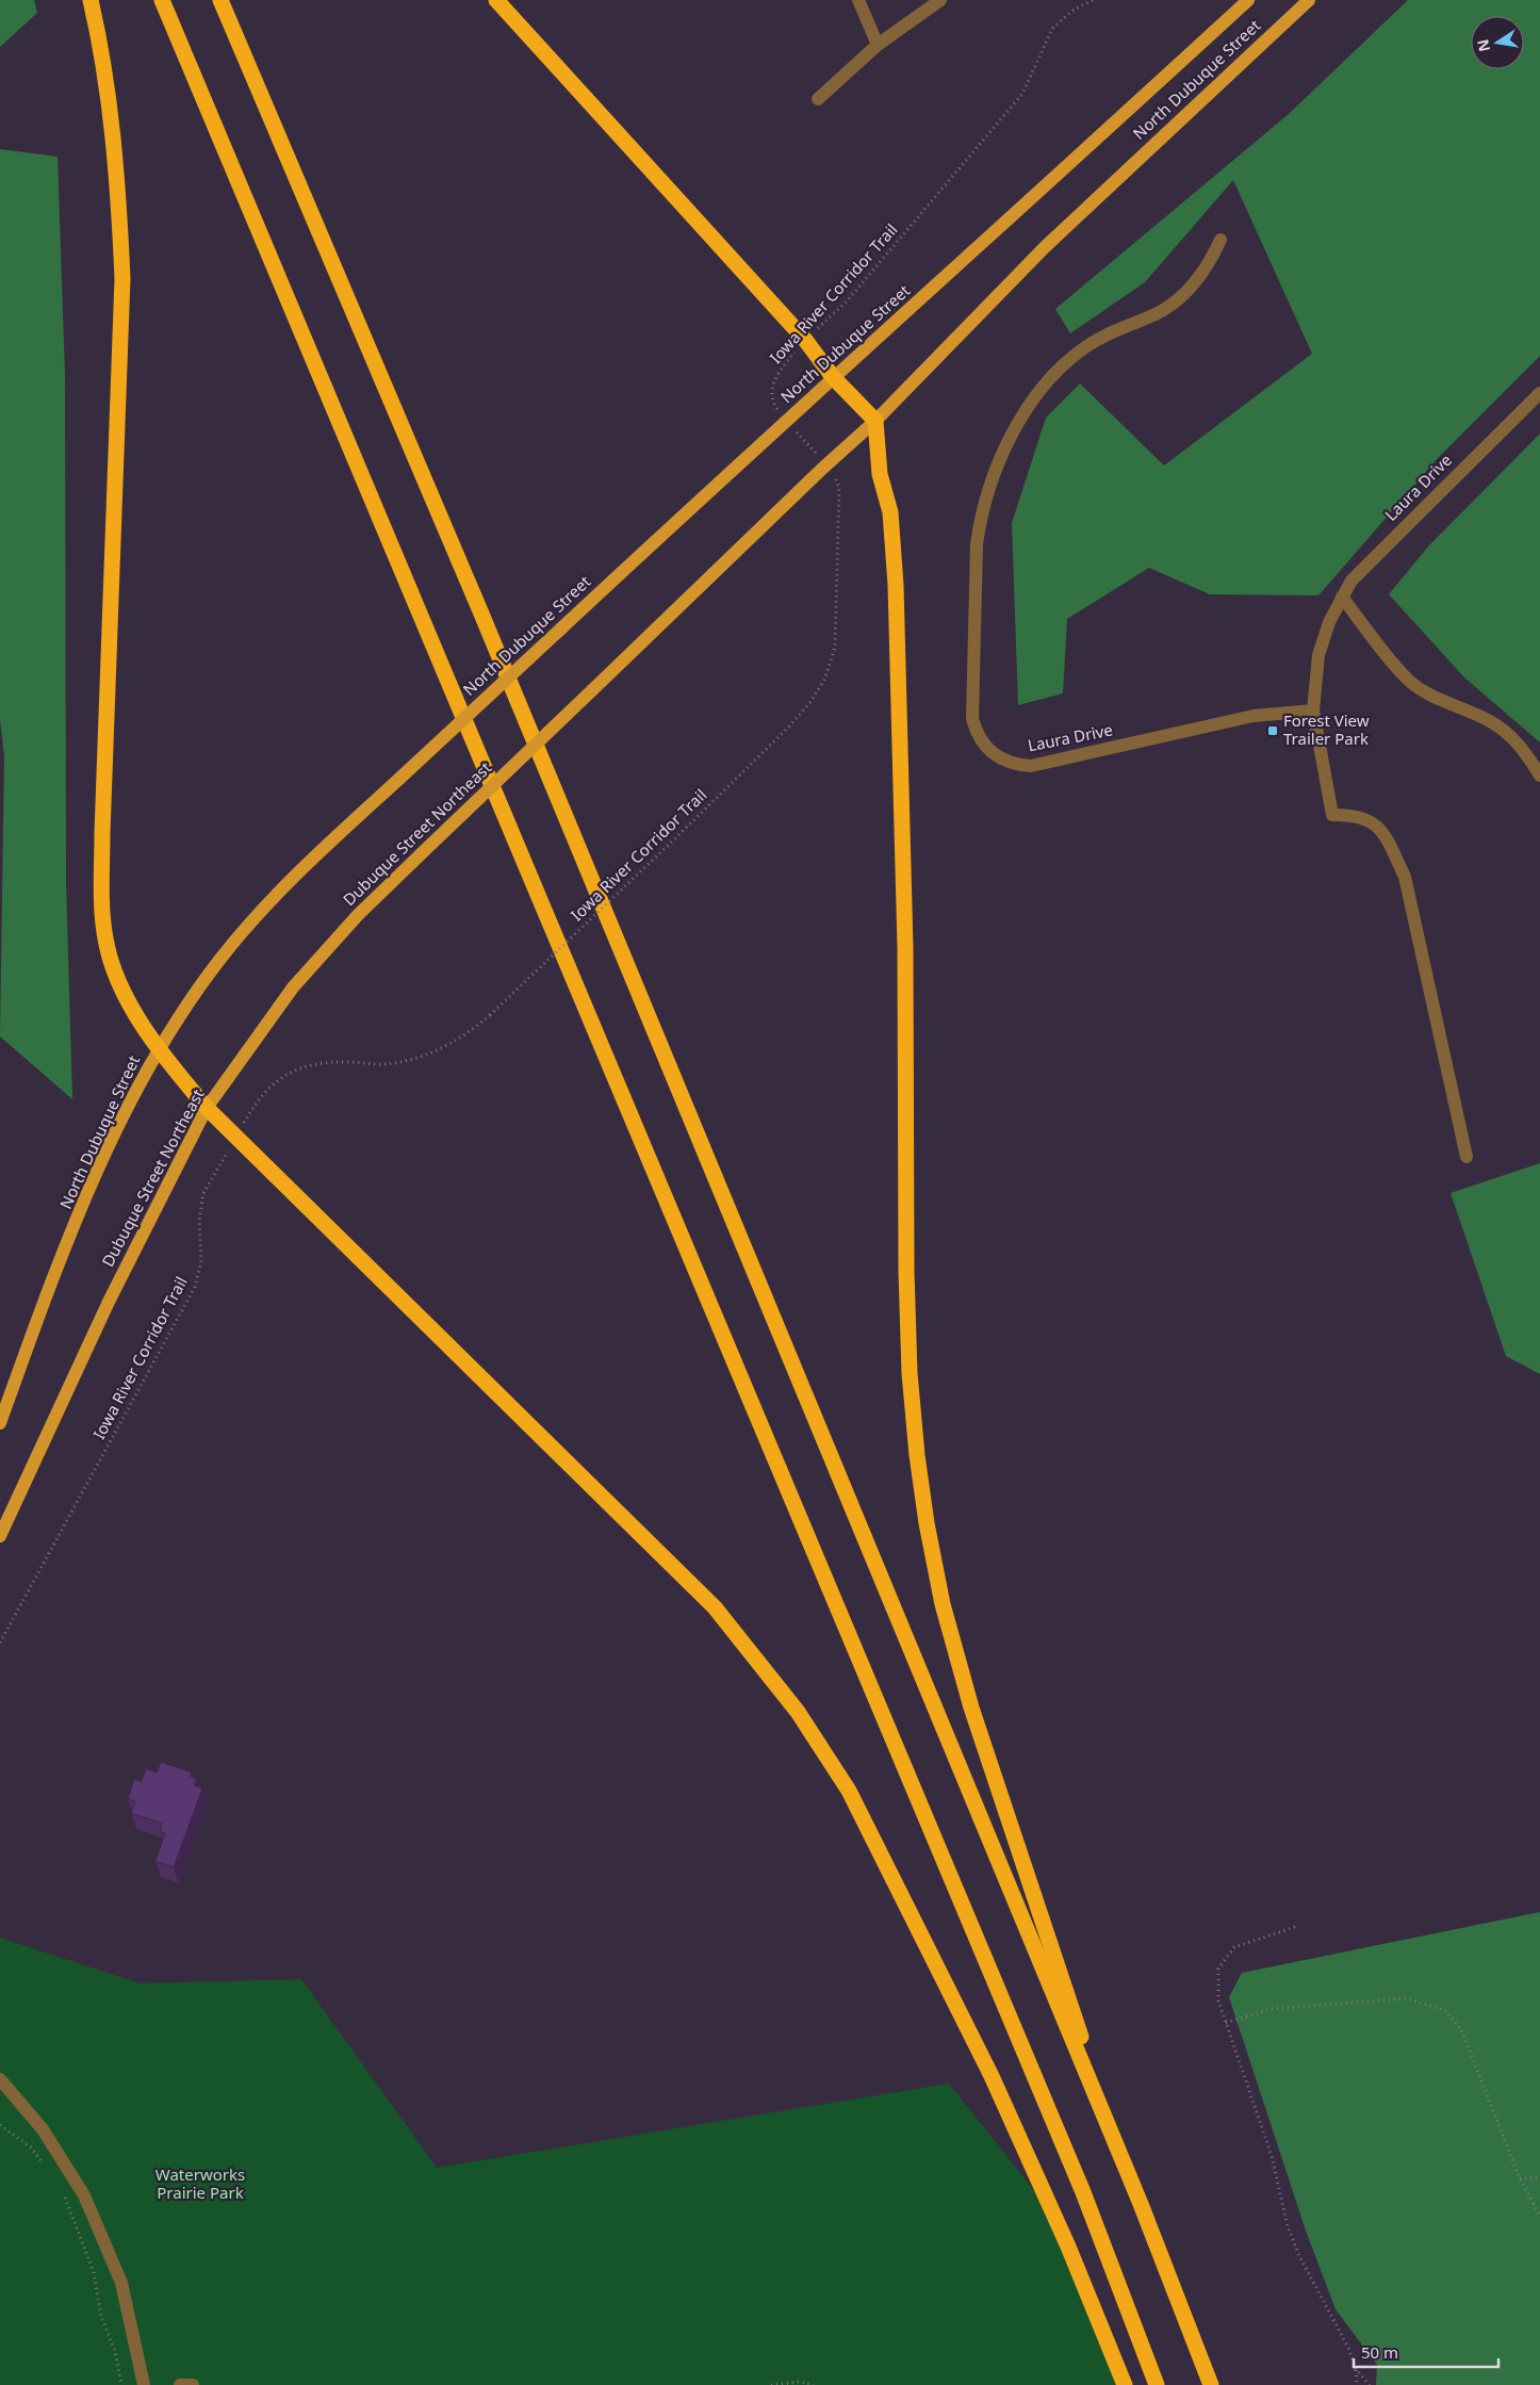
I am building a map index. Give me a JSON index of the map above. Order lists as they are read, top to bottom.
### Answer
{
  "streets": {
    "main road": ["North Dubuque Street", "Dubuque Street Northeast"],
    "street": ["Laura Drive"],
    "path": ["Iowa River Corridor Trail"]
  },
  "crossings": [
    ["North Dubuque Street", "Iowa River Corridor Trail"],
    ["North Dubuque Street", "Dubuque Street Northeast"]
  ],
  "parks": ["Waterworks Prairie Park"],
  "places": {
    "transit": ["Forest View Trailer Park"]
  },
  "scale_bar": "50 m",
  "north": "left"
}
